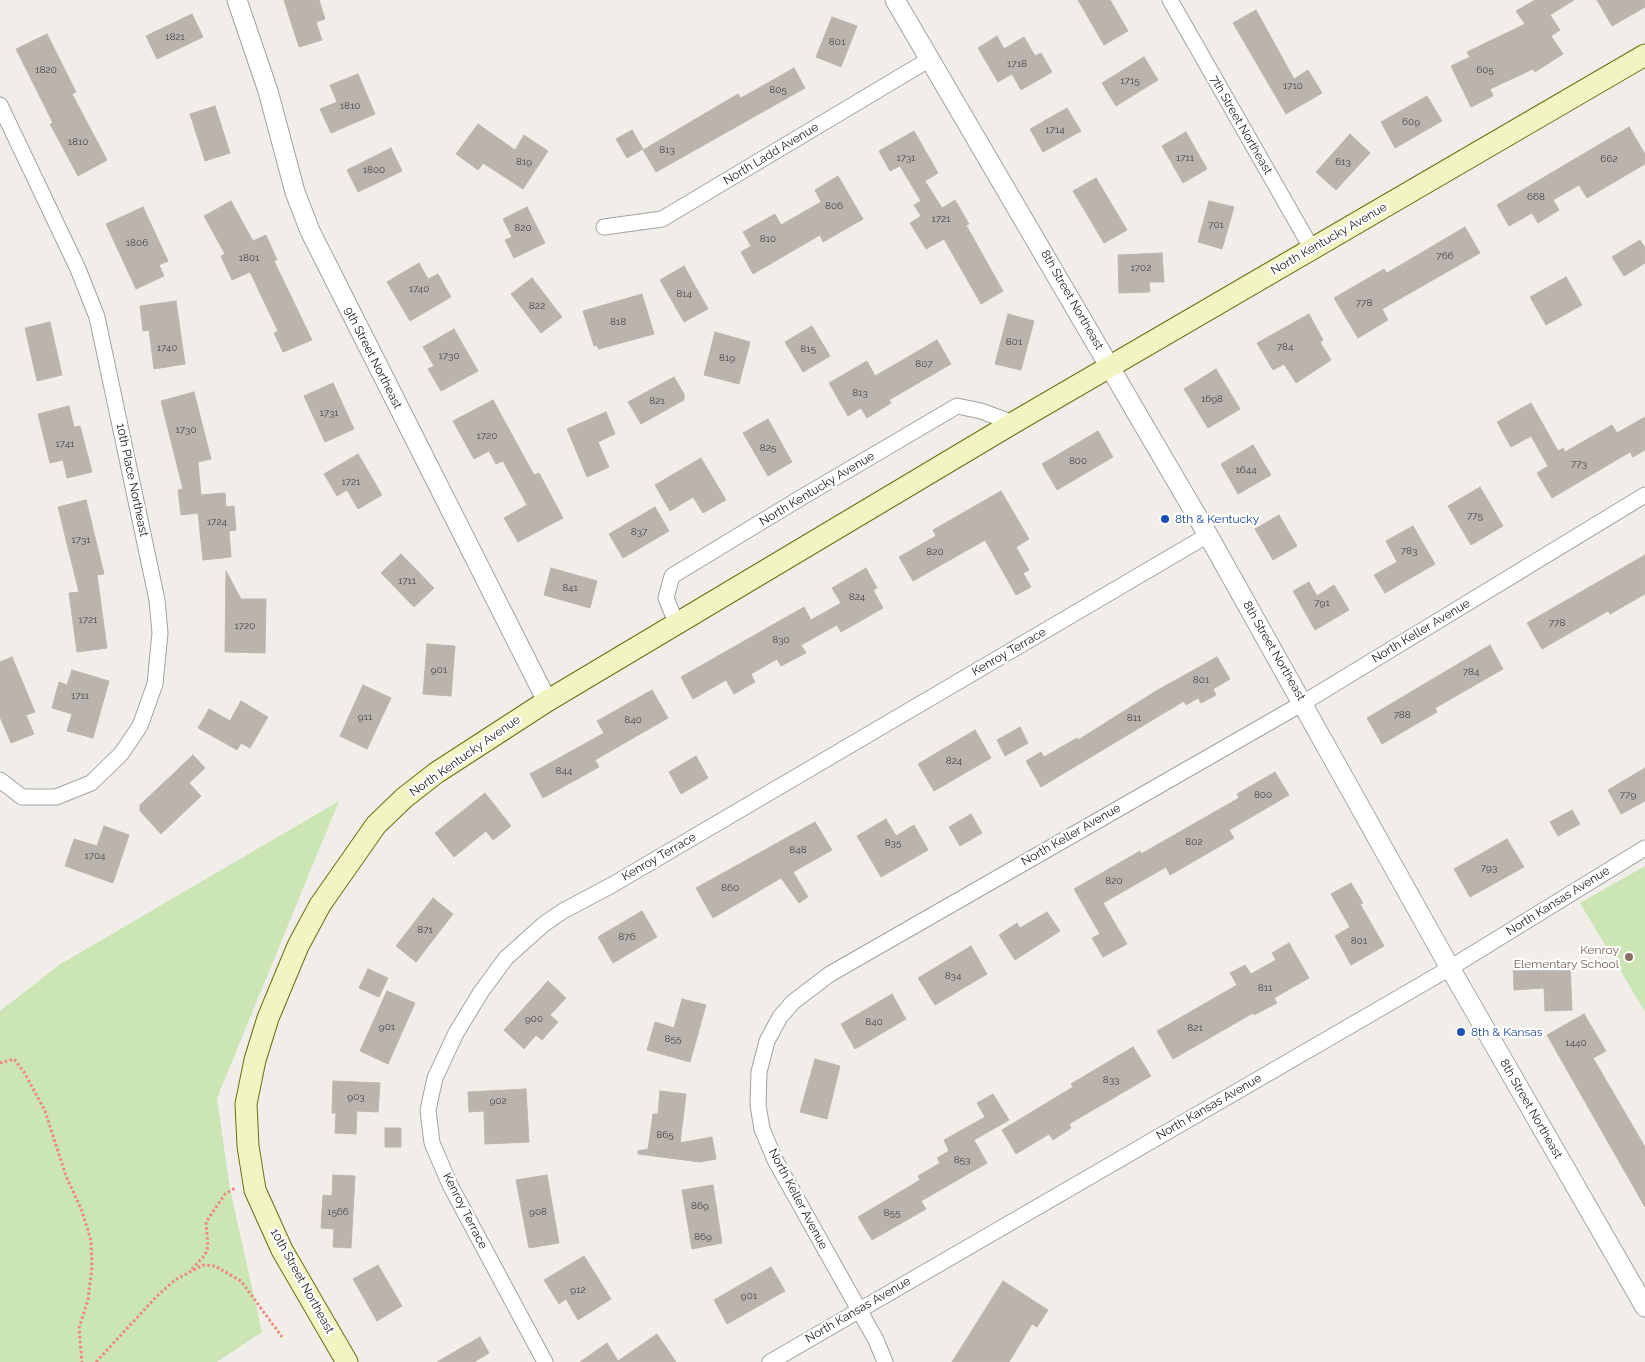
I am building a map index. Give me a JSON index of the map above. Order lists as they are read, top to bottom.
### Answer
{
  "streets": {
    "main road": ["North Kentucky Avenue", "10th Street Northeast"],
    "street": [
      "7th Street Northeast",
      "North Ladd Avenue",
      "8th Street Northeast",
      "9th Street Northeast",
      "10th Place Northeast",
      "North Keller Avenue",
      "Kenroy Terrace",
      "North Kansas Avenue"
    ]
  },
  "crossings": [
    ["7th Street Northeast", "North Kentucky Avenue"],
    ["North Ladd Avenue", "8th Street Northeast"],
    ["North Kentucky Avenue", "8th Street Northeast"],
    ["North Kentucky Avenue", "9th Street Northeast"],
    ["North Kentucky Avenue", "10th Street Northeast"],
    ["8th Street Northeast", "North Keller Avenue"],
    ["8th Street Northeast", "Kenroy Terrace"],
    ["8th Street Northeast", "North Kansas Avenue"],
    ["North Keller Avenue", "North Kansas Avenue"]
  ],
  "places": ["8th & Kentucky", "Kenroy Elementary School", "8th & Kansas"],
  "house_numbers": [
    "1821",
    "801",
    "1718",
    "1820",
    "605",
    "1715",
    "1710",
    "805",
    "1810",
    "609",
    "1714",
    "1810",
    "813",
    "1731",
    "1711",
    "662",
    "819",
    "613",
    "1800",
    "668",
    "806",
    "1721",
    "701",
    "820",
    "810",
    "1806",
    "766",
    "1801",
    "1702",
    "1740",
    "814",
    "778",
    "822",
    "818",
    "801",
    "784",
    "1740",
    "815",
    "1730",
    "819",
    "807",
    "813",
    "1698",
    "821",
    "1731",
    "1730",
    "1720",
    "1741",
    "825",
    "800",
    "773",
    "1644",
    "1721",
    "775",
    "1724",
    "837",
    "1731",
    "783",
    "820",
    "1711",
    "841",
    "824",
    "791",
    "1721",
    "778",
    "1720",
    "830",
    "901",
    "784",
    "801",
    "1711",
    "788",
    "911",
    "811",
    "840",
    "824",
    "844",
    "800",
    "779",
    "802",
    "835",
    "848",
    "1704",
    "793",
    "820",
    "860",
    "871",
    "876",
    "801",
    "834",
    "811",
    "900",
    "840",
    "901",
    "821",
    "855",
    "1440",
    "833",
    "903",
    "902",
    "865",
    "853",
    "869",
    "1566",
    "908",
    "855",
    "869",
    "912",
    "901"
  ]
}
